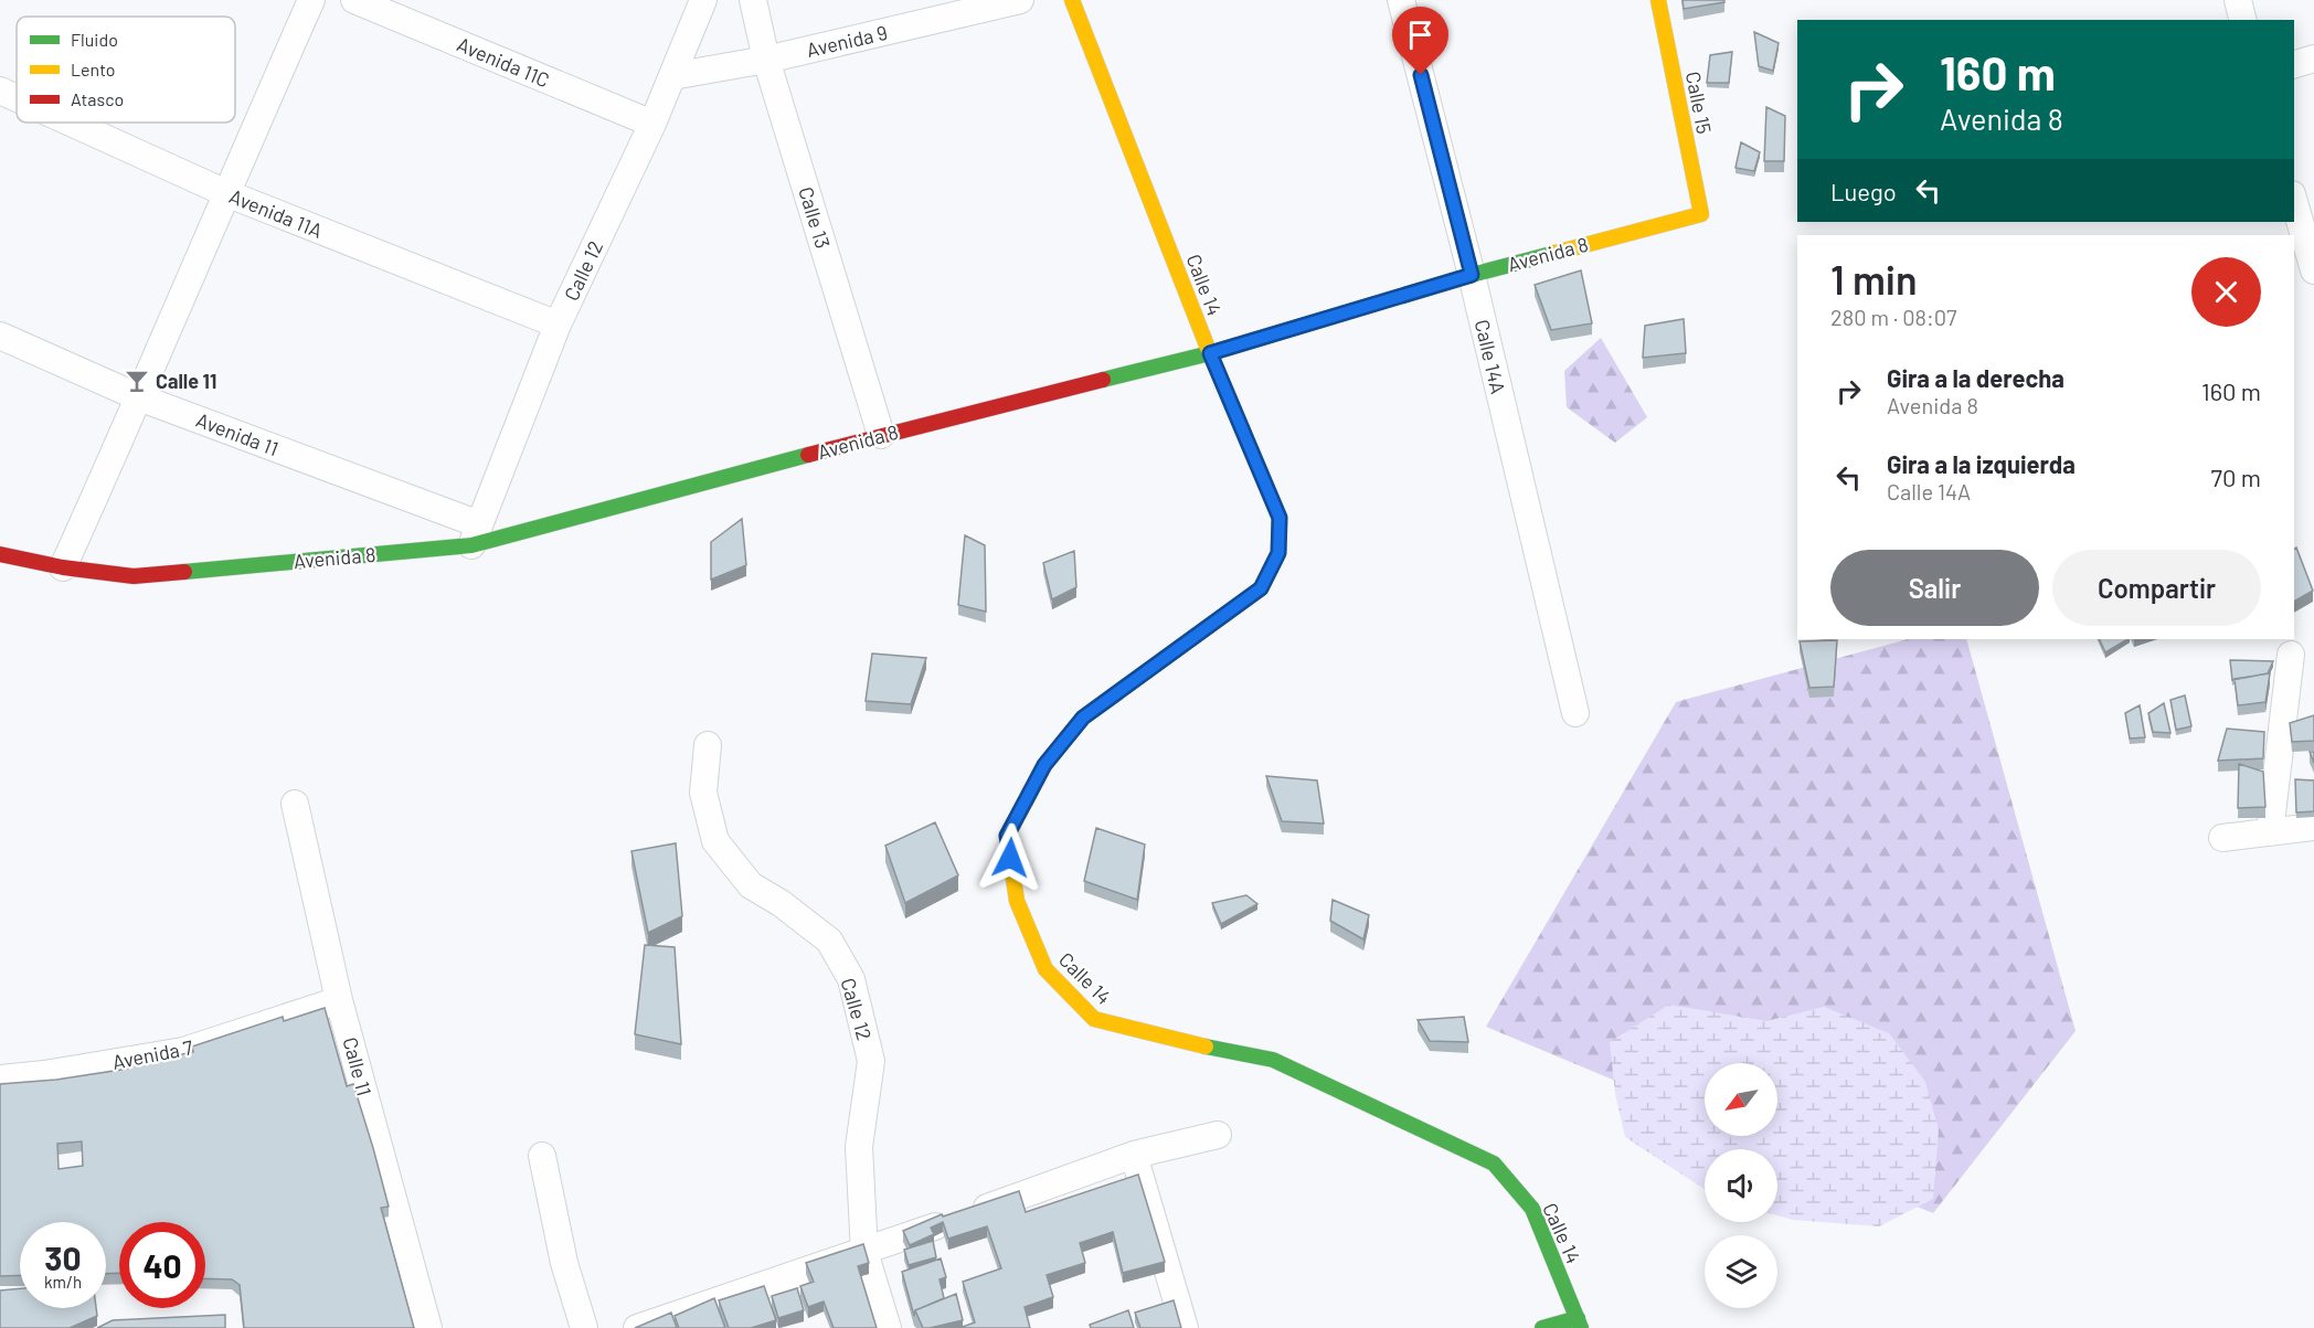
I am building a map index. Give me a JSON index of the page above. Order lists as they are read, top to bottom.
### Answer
{
  "streets": {
    "street": [
      "Avenida 9",
      "Avenida 11C",
      "Calle 15",
      "Avenida 11A",
      "Calle 13",
      "Avenida 8",
      "Calle 12",
      "Calle 14",
      "Calle 14A",
      "Avenida 11",
      "Avenida 7",
      "Calle 11"
    ]
  },
  "crossings": [
    ["Avenida 9", "Calle 13"],
    ["Avenida 9", "Calle 12"],
    ["Avenida 11C", "Calle 12"],
    ["Calle 15", "Avenida 8"],
    ["Avenida 11A", "Calle 12"],
    ["Calle 13", "Avenida 8"],
    ["Avenida 8", "Calle 12"],
    ["Avenida 8", "Calle 14"],
    ["Avenida 8", "Calle 14A"],
    ["Avenida 8", "Avenida 11"],
    ["Calle 12", "Avenida 11"],
    ["Avenida 7", "Calle 11"]
  ],
  "places": {
    "bar": ["Calle 11"]
  },
  "legend": ["Fluido", "Lento", "Atasco"],
  "north": "bottom left",
  "page": {
    "turn": ["160 m", "Avenida 8"],
    "then": "Luego",
    "heading": ["1 min", "280 m · 08:07"],
    "list": [
      {
        "name": "Gira a la derecha",
        "note": "Avenida 8",
        "value": "160 m"
      },
      {
        "name": "Gira a la izquierda",
        "note": "Calle 14A",
        "value": "70 m"
      }
    ],
    "buttons": ["Salir", "Compartir"],
    "speed": "30 km/h",
    "limit": "40"
  }
}
